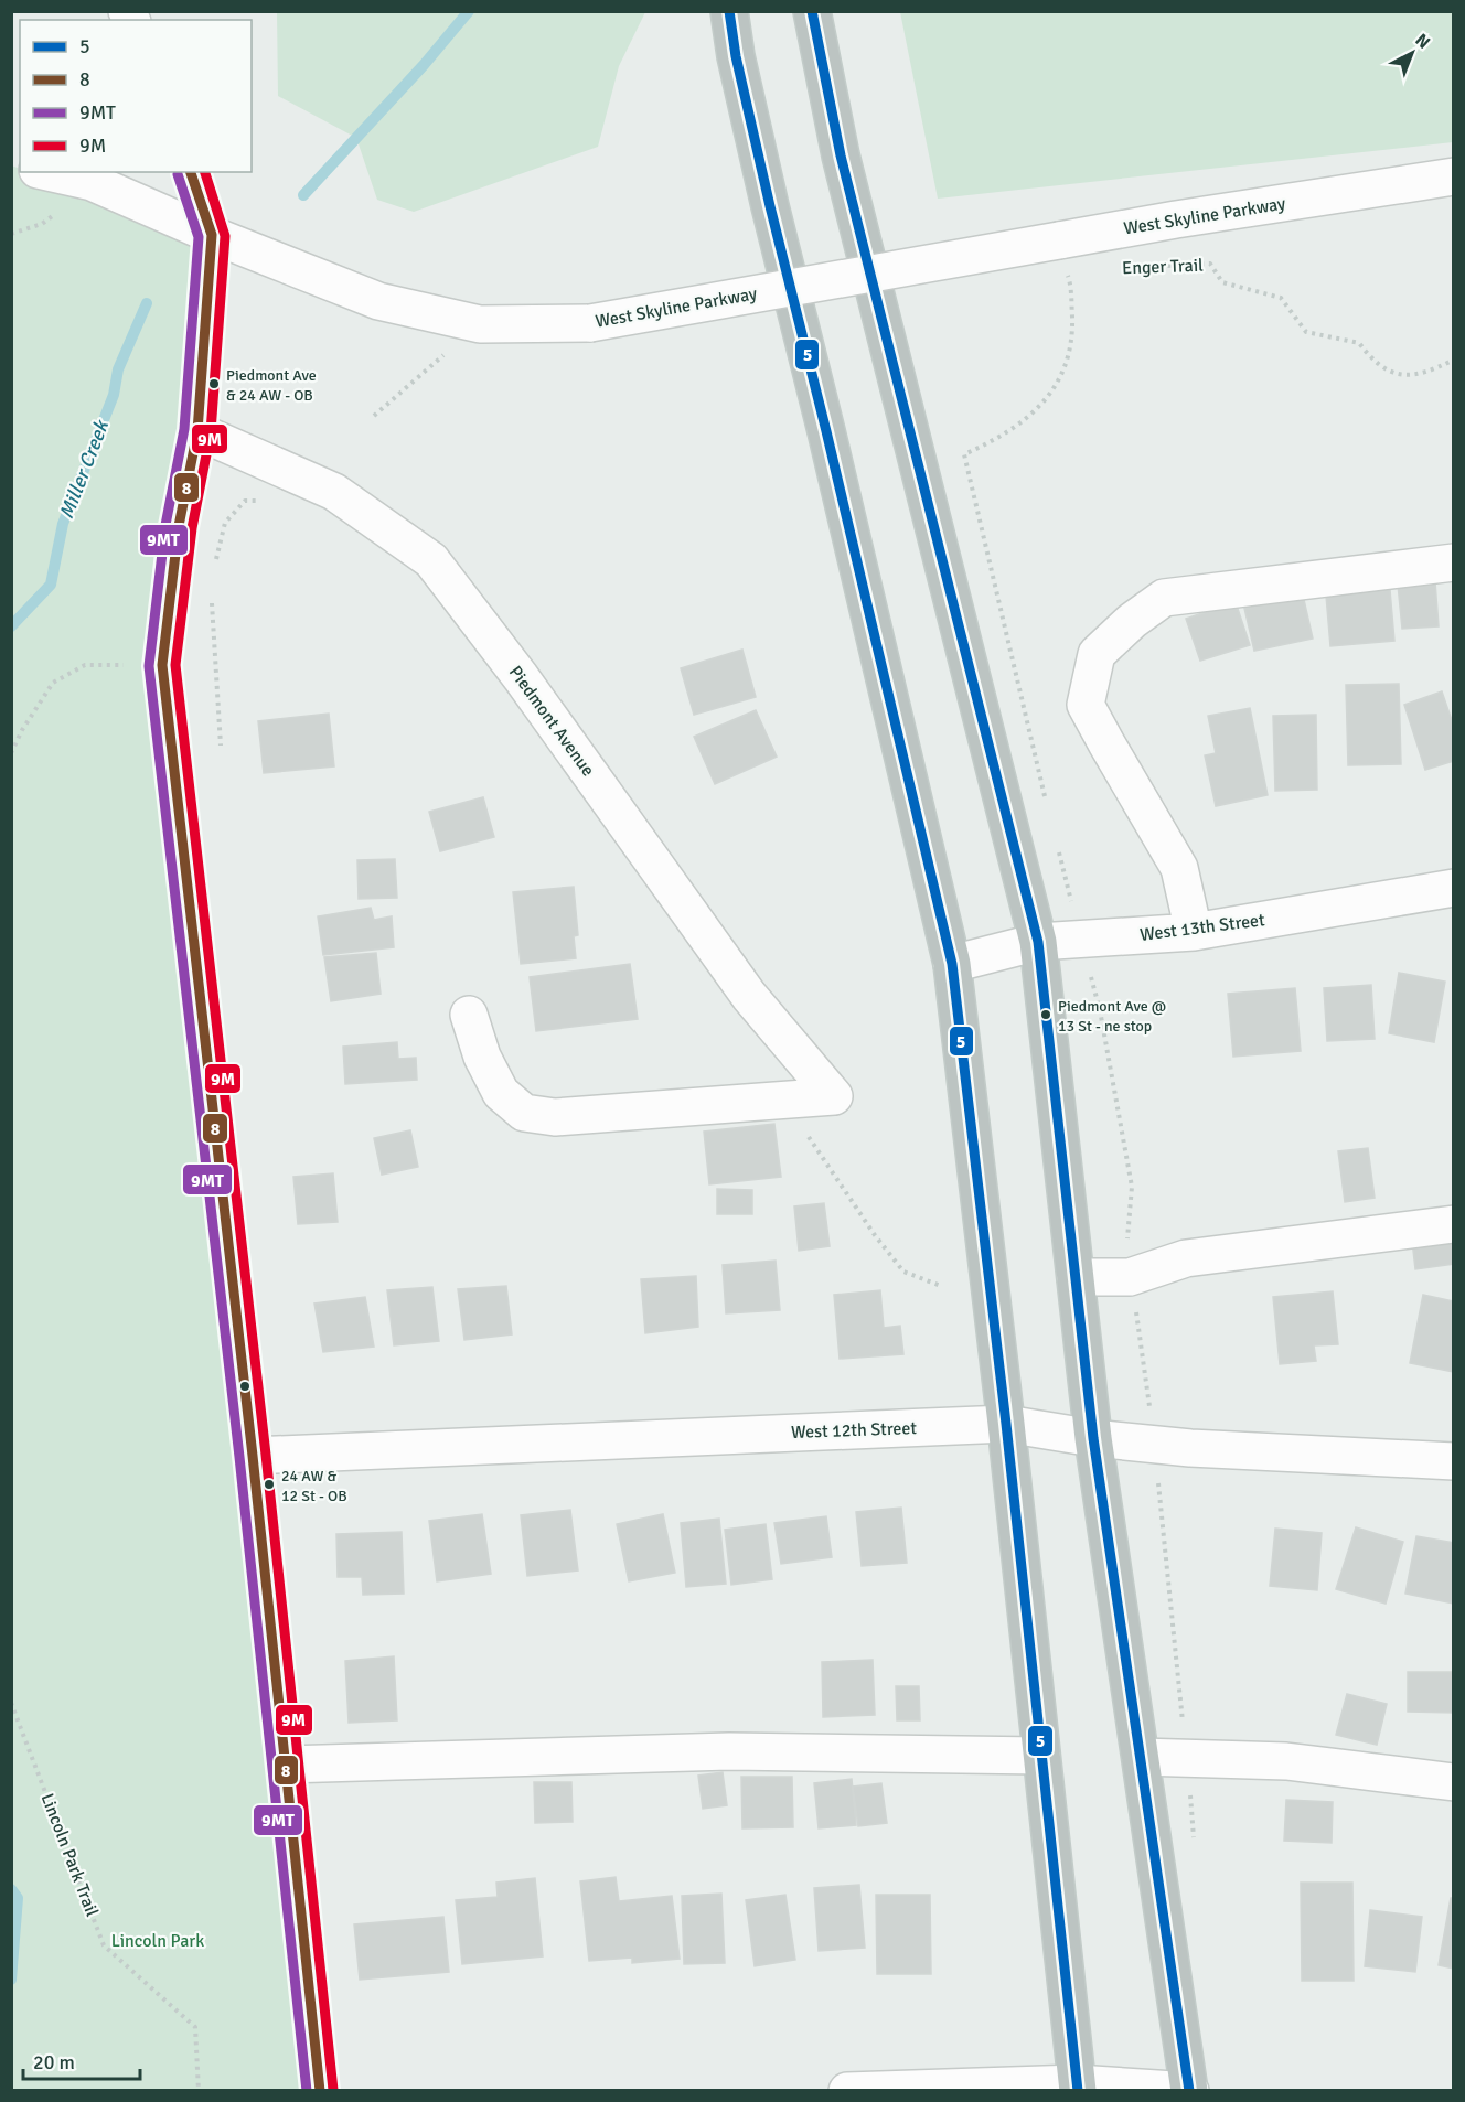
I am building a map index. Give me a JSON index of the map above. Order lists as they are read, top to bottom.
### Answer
{
  "streets": {
    "street": [
      "West Skyline Parkway",
      "Piedmont Avenue",
      "West 13th Street",
      "West 12th Street"
    ],
    "path": ["Enger Trail", "Lincoln Park Trail"]
  },
  "water": ["Miller Creek"],
  "parks": ["Lincoln Park"],
  "places": ["Piedmont Ave & 24 AW - OB", "Piedmont Ave @ 13 St - ne stop", "24 AW & 12 St - OB"],
  "lines": [
    "transit line 5",
    "transit line 8",
    "transit line 9M",
    "transit line 9MT"
  ],
  "legend": [
    "5",
    "8",
    "9MT",
    "9M"
  ],
  "scale_bar": "20 m",
  "north": "top right"
}
